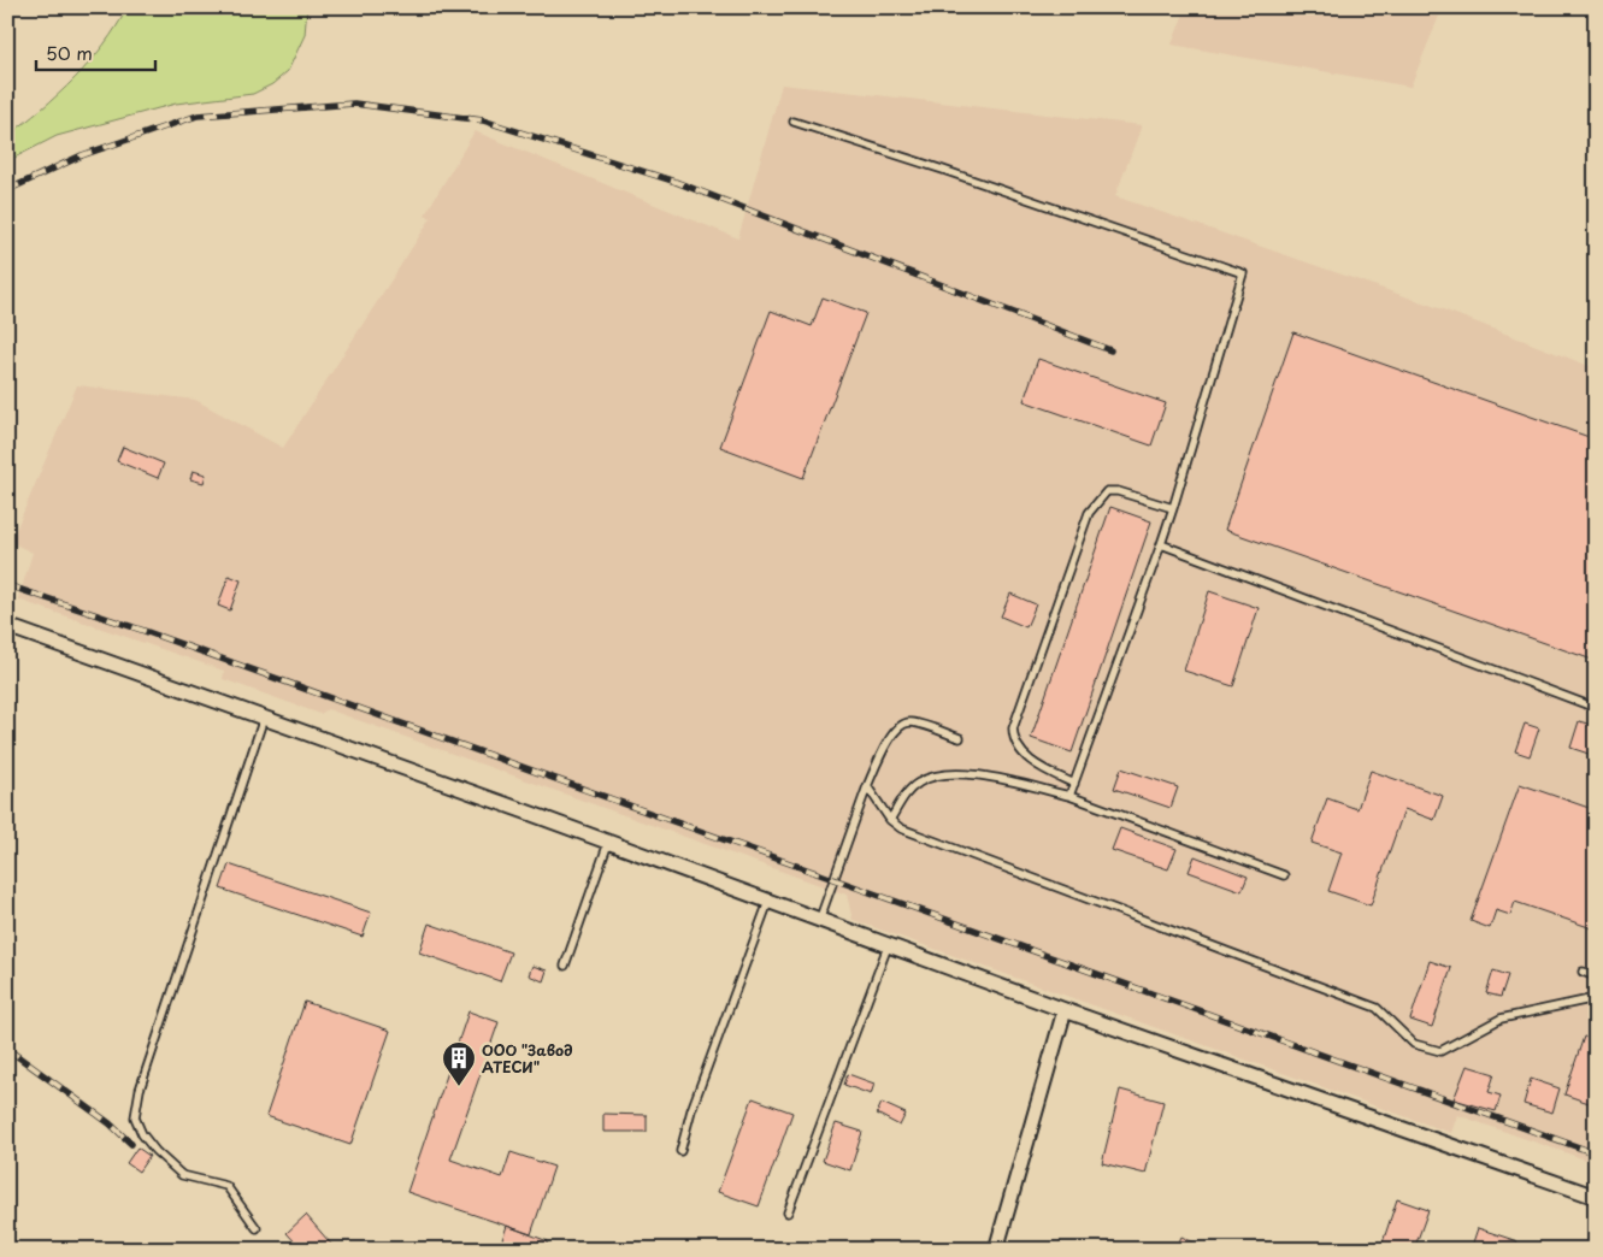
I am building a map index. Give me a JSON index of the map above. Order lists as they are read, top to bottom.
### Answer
{
  "places": {
    "building": ["ООО \"Завод АТЕСИ\""]
  },
  "scale_bar": "50 m"
}
